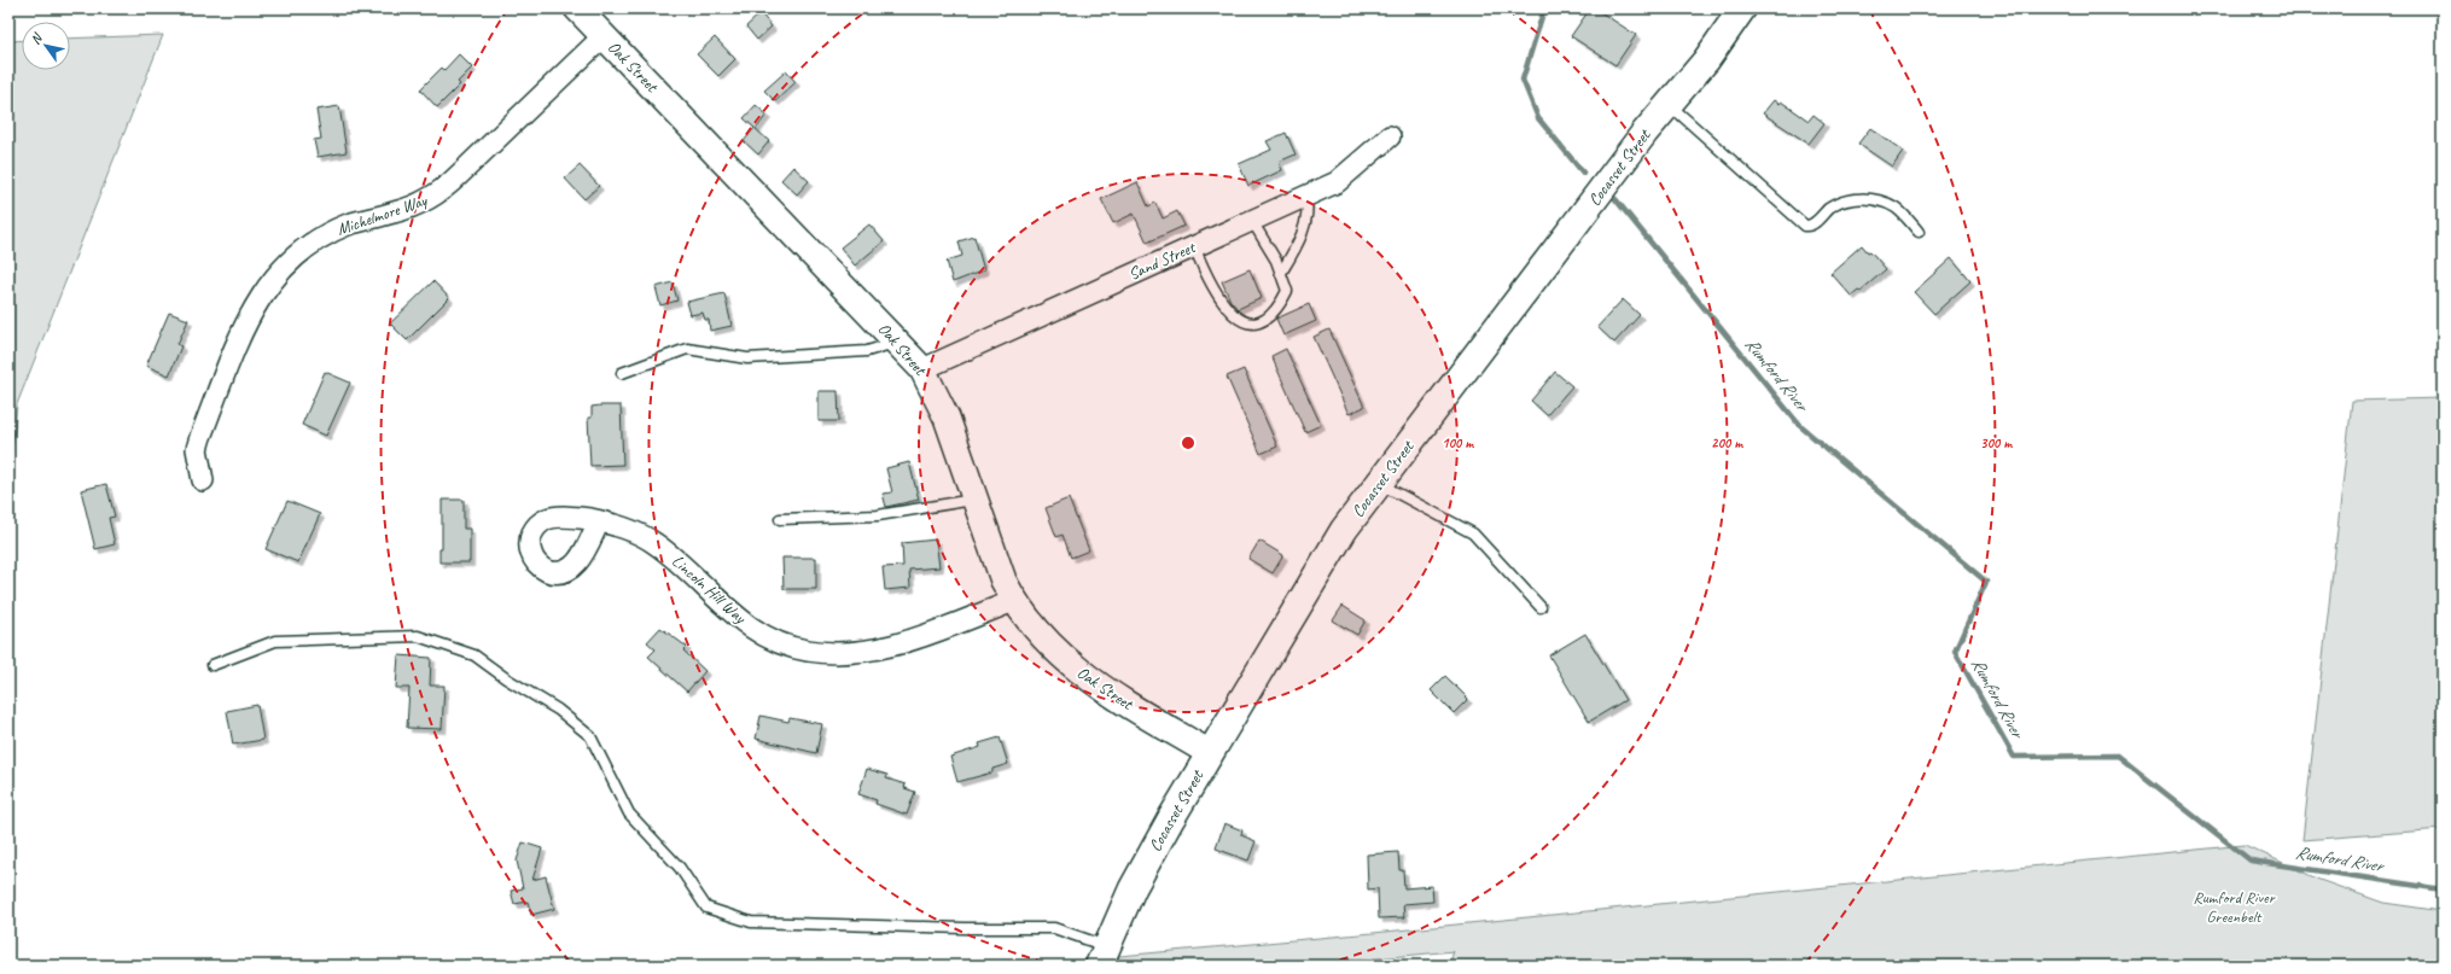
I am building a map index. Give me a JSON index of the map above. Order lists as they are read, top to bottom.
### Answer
{
  "streets": {
    "main road": ["Cocasset Street"],
    "street": [
      "Oak Street",
      "Michelmore Way",
      "Sand Street",
      "Lincoln Hill Way"
    ]
  },
  "crossings": [
    ["Oak Street", "Cocasset Street"],
    ["Oak Street", "Michelmore Way"],
    ["Oak Street", "Sand Street"],
    ["Oak Street", "Lincoln Hill Way"]
  ],
  "water": ["Rumford River"],
  "parks": ["Rumford River Greenbelt"],
  "north": "top left",
  "rings": ["100 m", "200 m", "300 m"]
}
